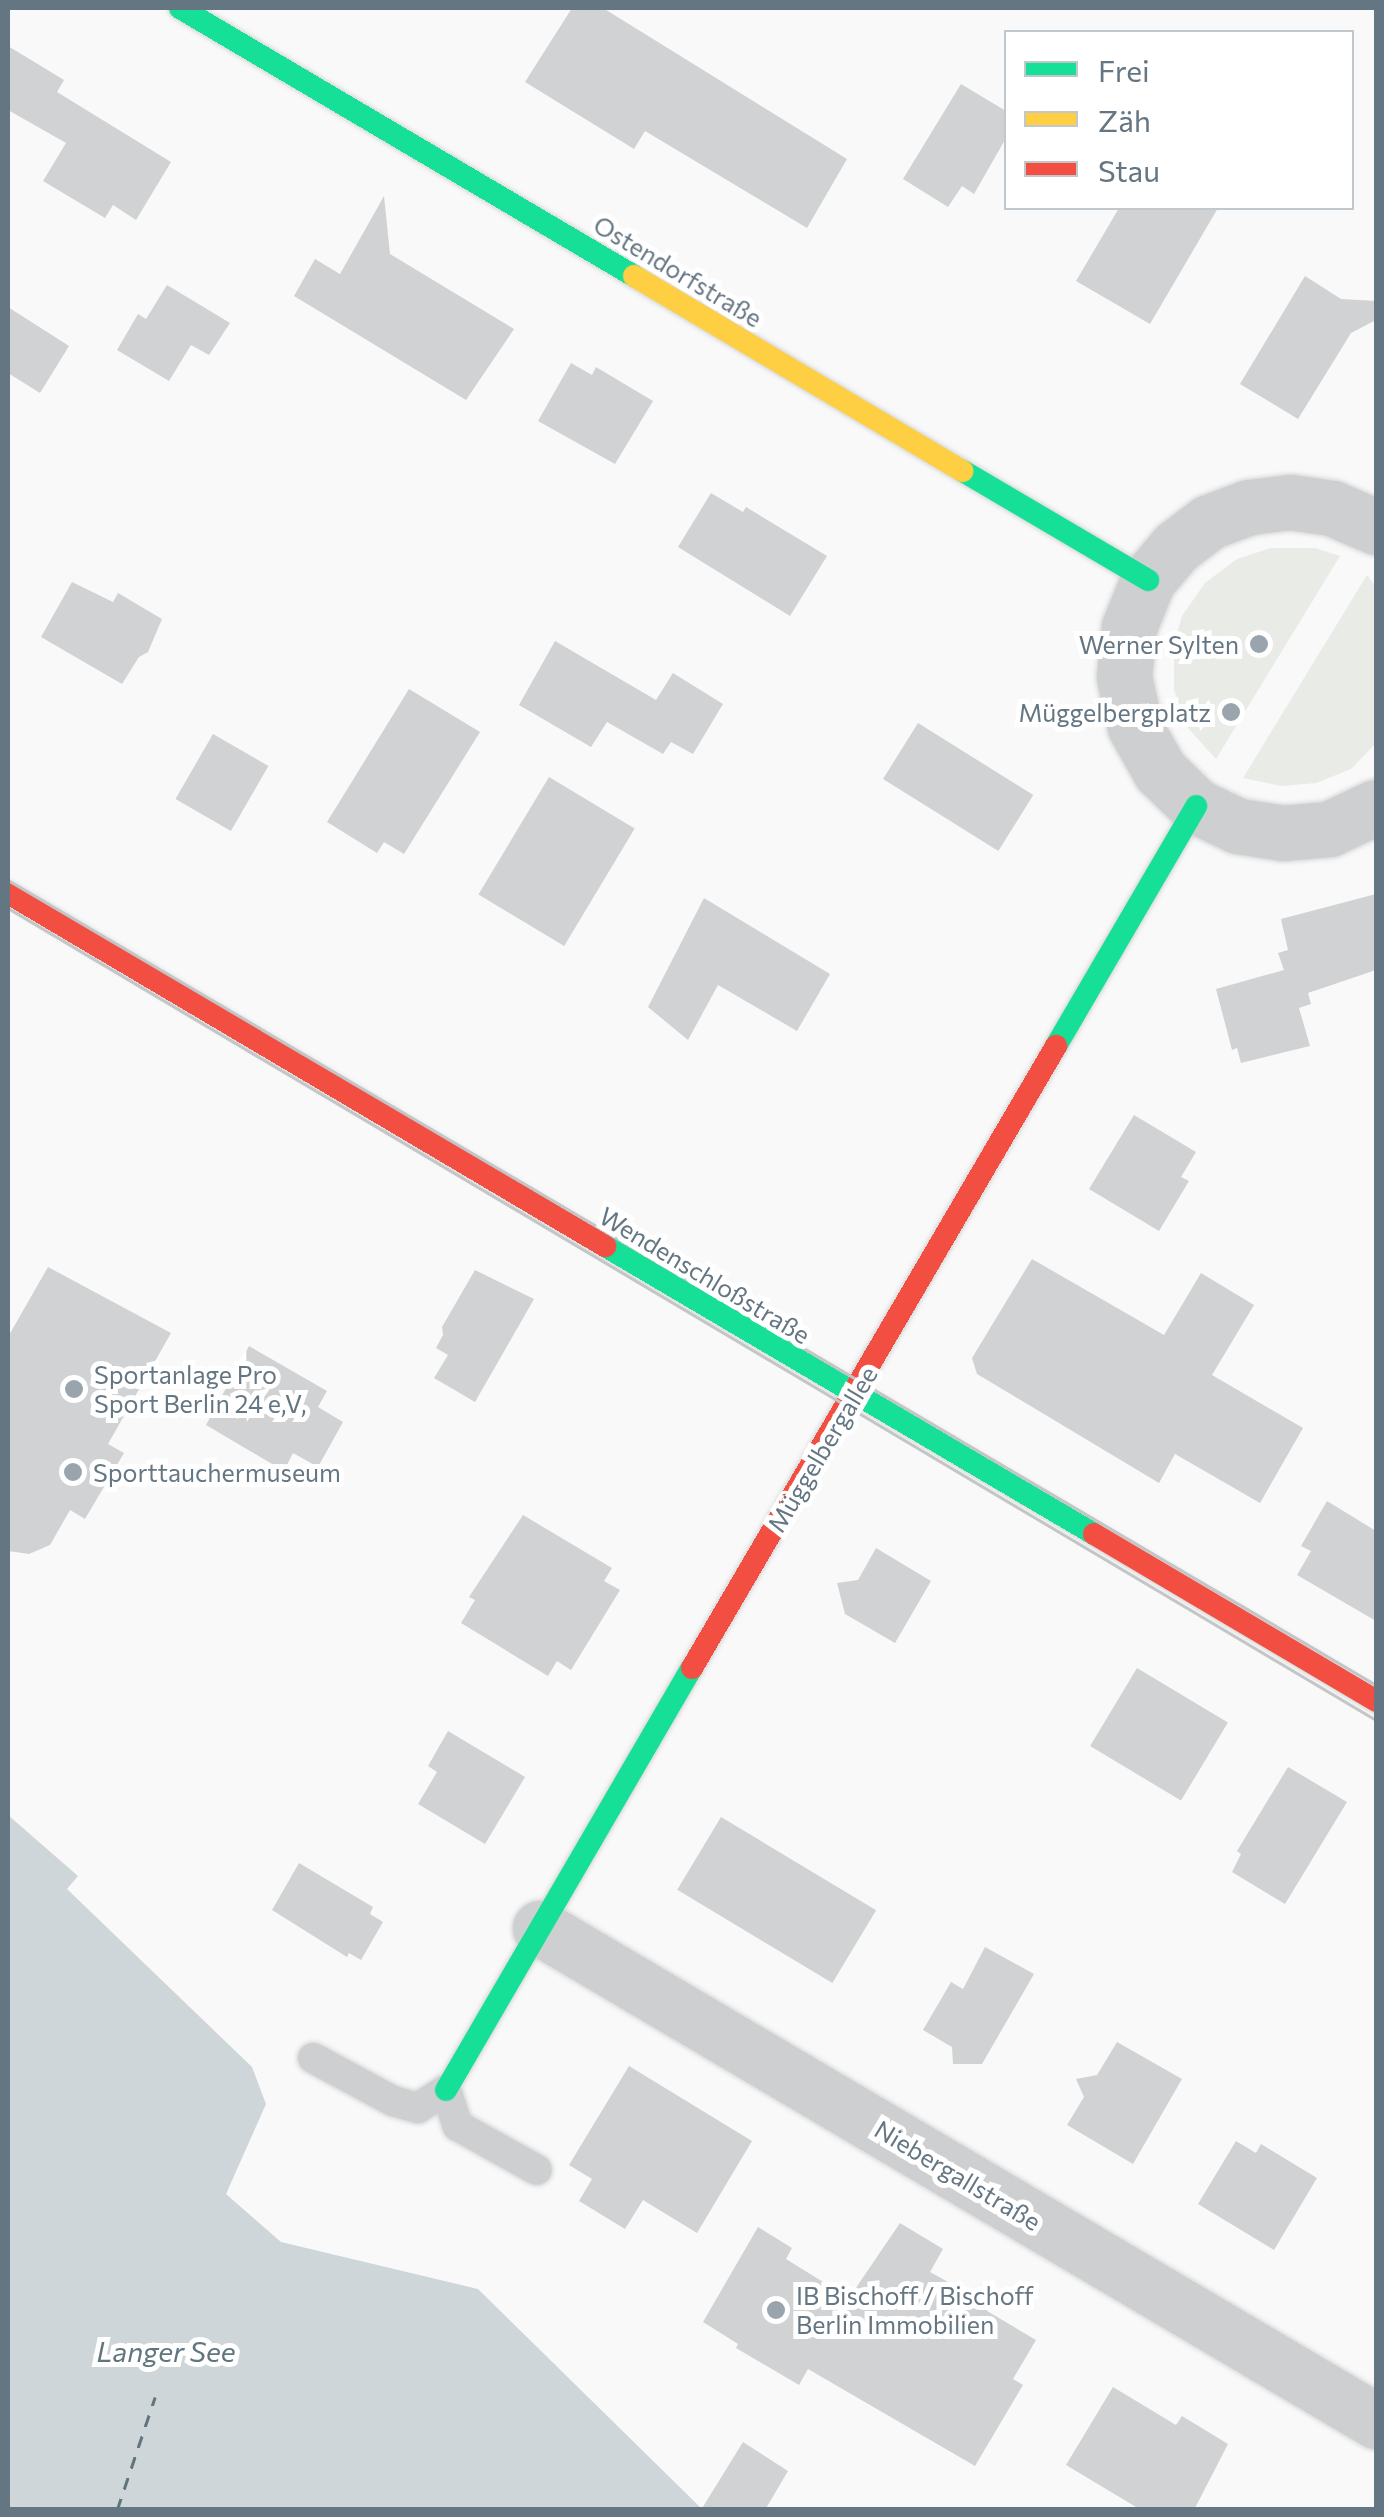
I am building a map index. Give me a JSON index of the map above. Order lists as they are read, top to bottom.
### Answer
{
  "streets": {
    "street": [
      "Ostendorfstraße",
      "Wendenschloßstraße",
      "Müggelbergallee",
      "Niebergallstraße"
    ]
  },
  "crossings": [
    ["Wendenschloßstraße", "Müggelbergallee"],
    ["Müggelbergallee", "Niebergallstraße"]
  ],
  "water": ["Langer See"],
  "places": [
    "Werner Sylten",
    "Müggelbergplatz",
    "Sportanlage Pro Sport Berlin 24 e,V,",
    "Sporttauchermuseum",
    "IB Bischoff / Bischoff Berlin Immobilien"
  ],
  "legend": ["Frei", "Zäh", "Stau"]
}
